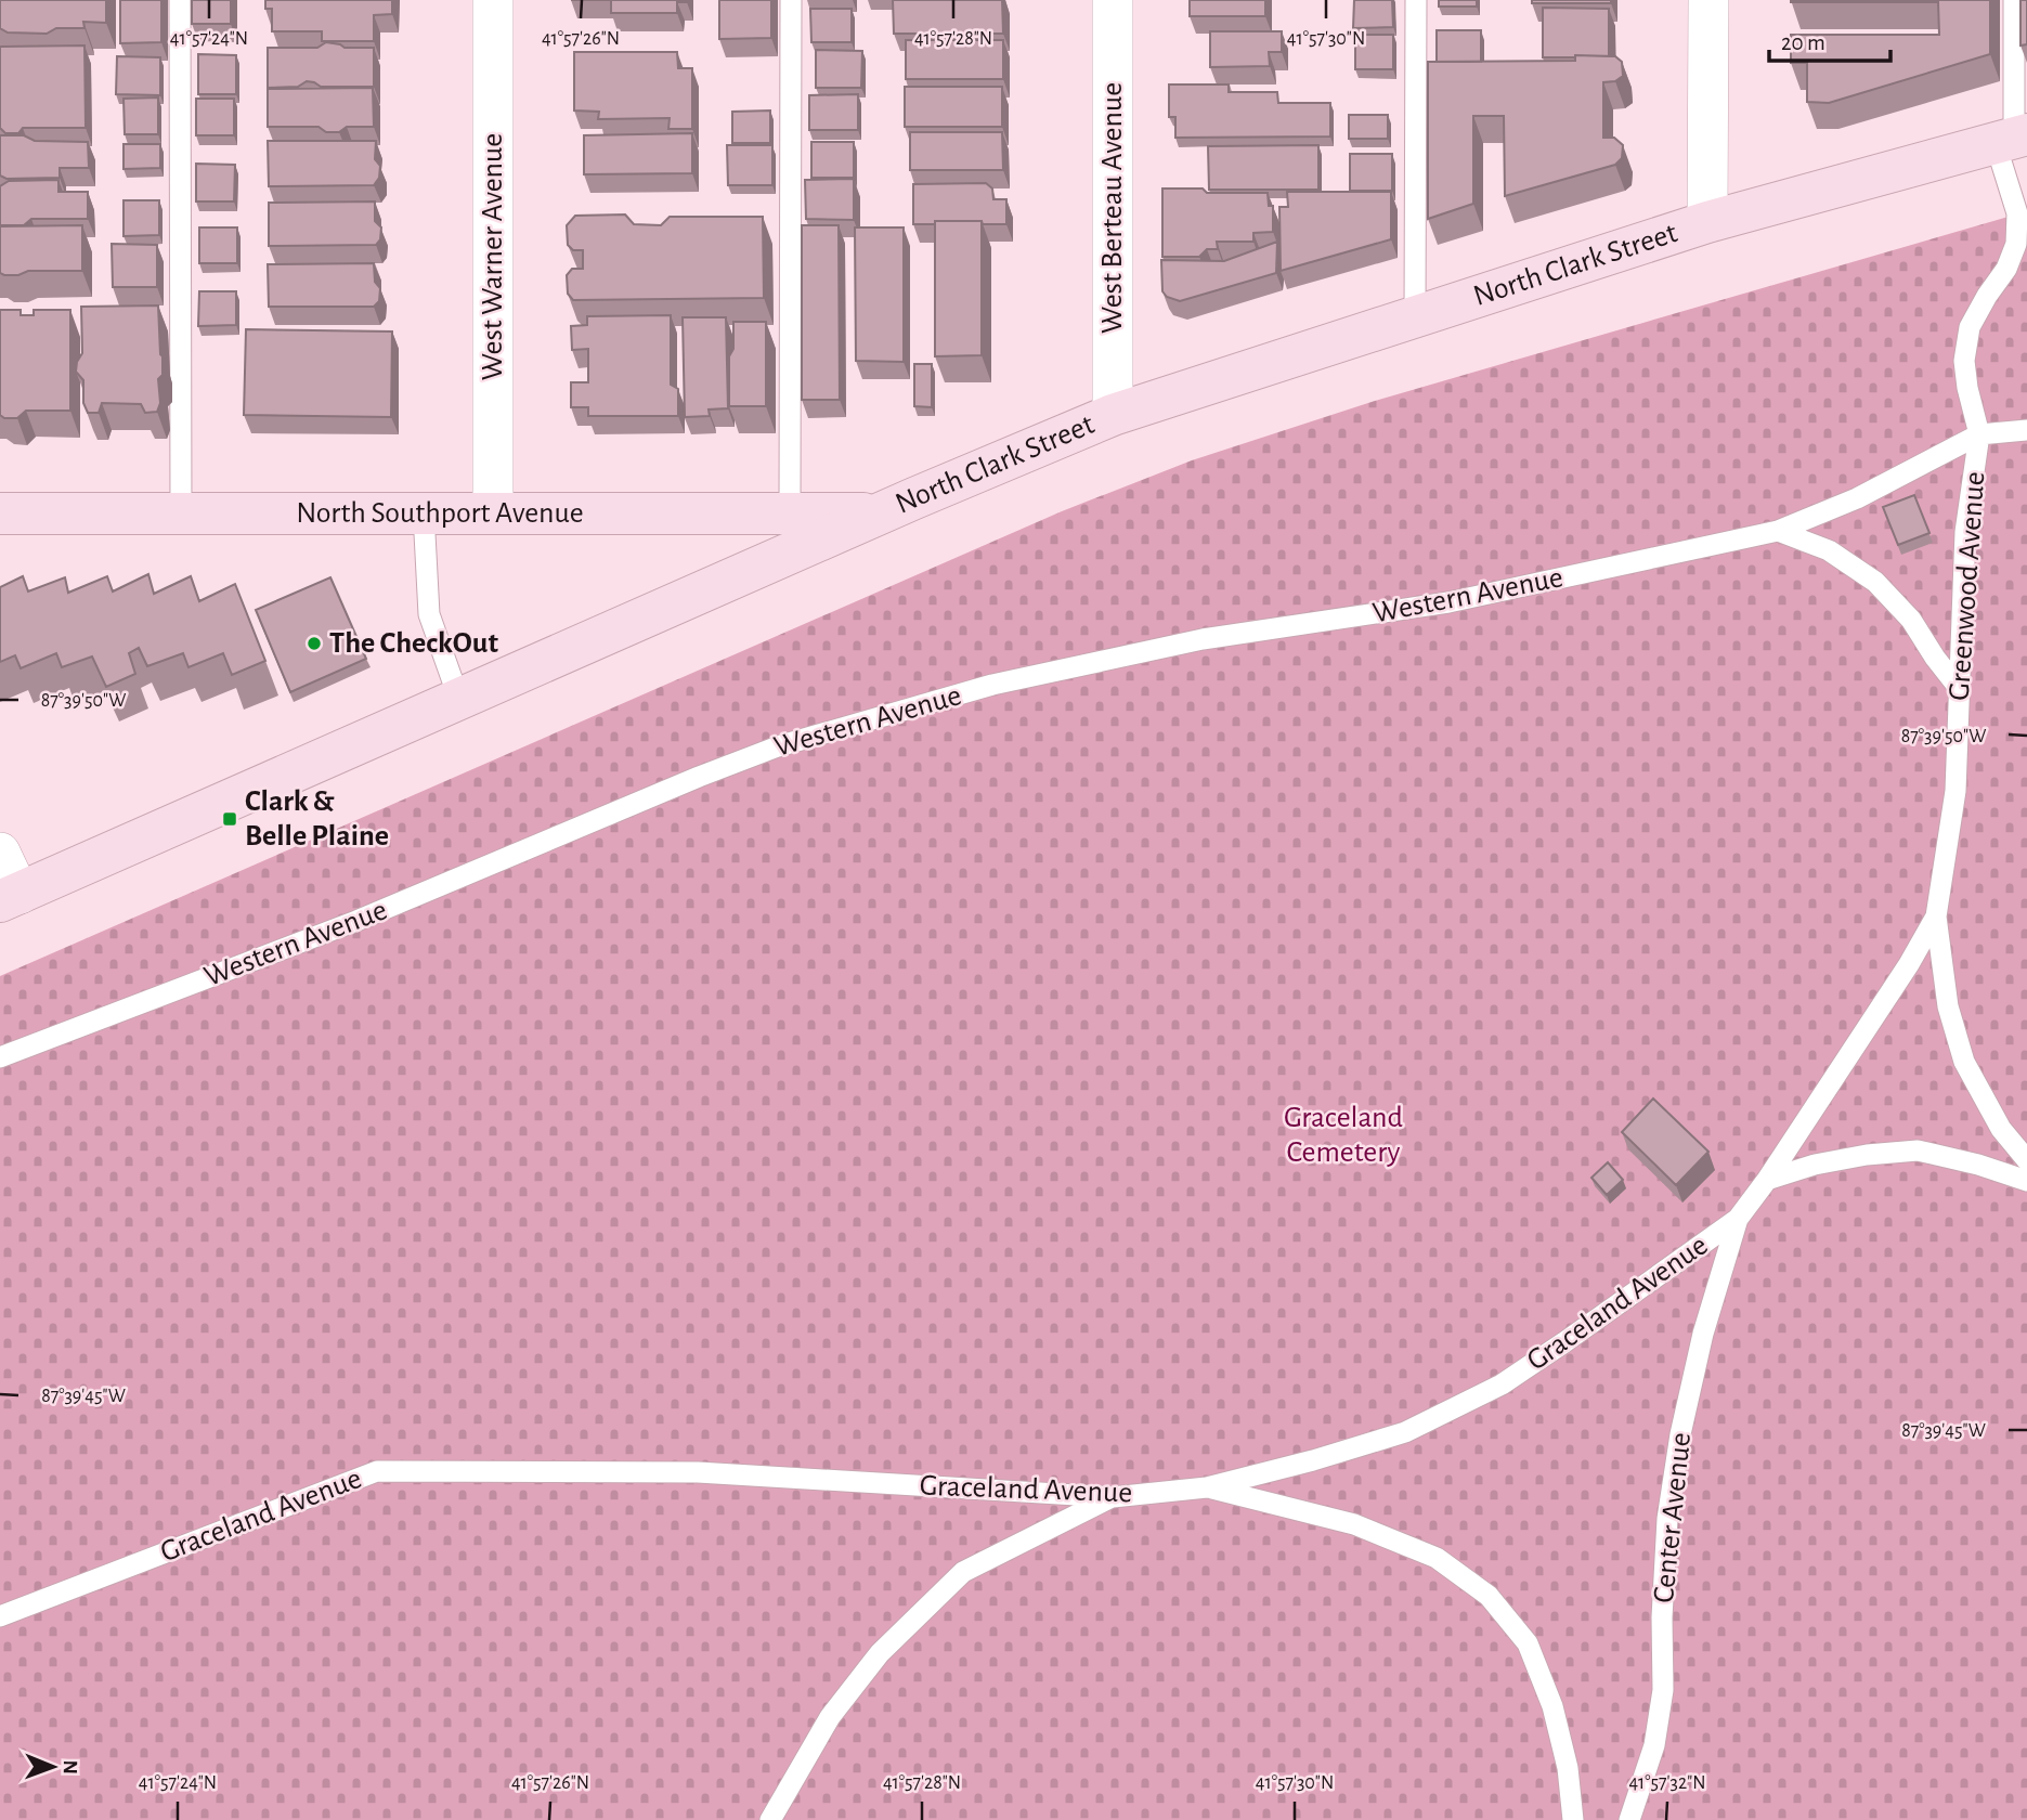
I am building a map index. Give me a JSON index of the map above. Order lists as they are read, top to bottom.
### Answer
{
  "streets": {
    "main road": ["North Clark Street", "North Southport Avenue"],
    "street": ["West Berteau Avenue", "West Warner Avenue"],
    "lane": [
      "Greenwood Avenue",
      "Western Avenue",
      "Graceland Avenue",
      "Center Avenue"
    ]
  },
  "crossings": [
    ["West Berteau Avenue", "North Clark Street"],
    ["West Warner Avenue", "North Southport Avenue"],
    ["North Clark Street", "North Southport Avenue"],
    ["North Clark Street", "Greenwood Avenue"],
    ["Greenwood Avenue", "Western Avenue"],
    ["Graceland Avenue", "Center Avenue"]
  ],
  "parks": ["Graceland Cemetery"],
  "places": {
    "other": ["The CheckOut"],
    "transit": ["Clark & Belle Plaine"]
  },
  "scale_bar": "20 m",
  "north": "right",
  "coordinates": [
    "41°57'24\"N",
    "41°57'26\"N",
    "41°57'28\"N",
    "41°57'30\"N",
    "87°39'50\"W",
    "87°39'45\"W",
    "41°57'32\"N"
  ]
}
